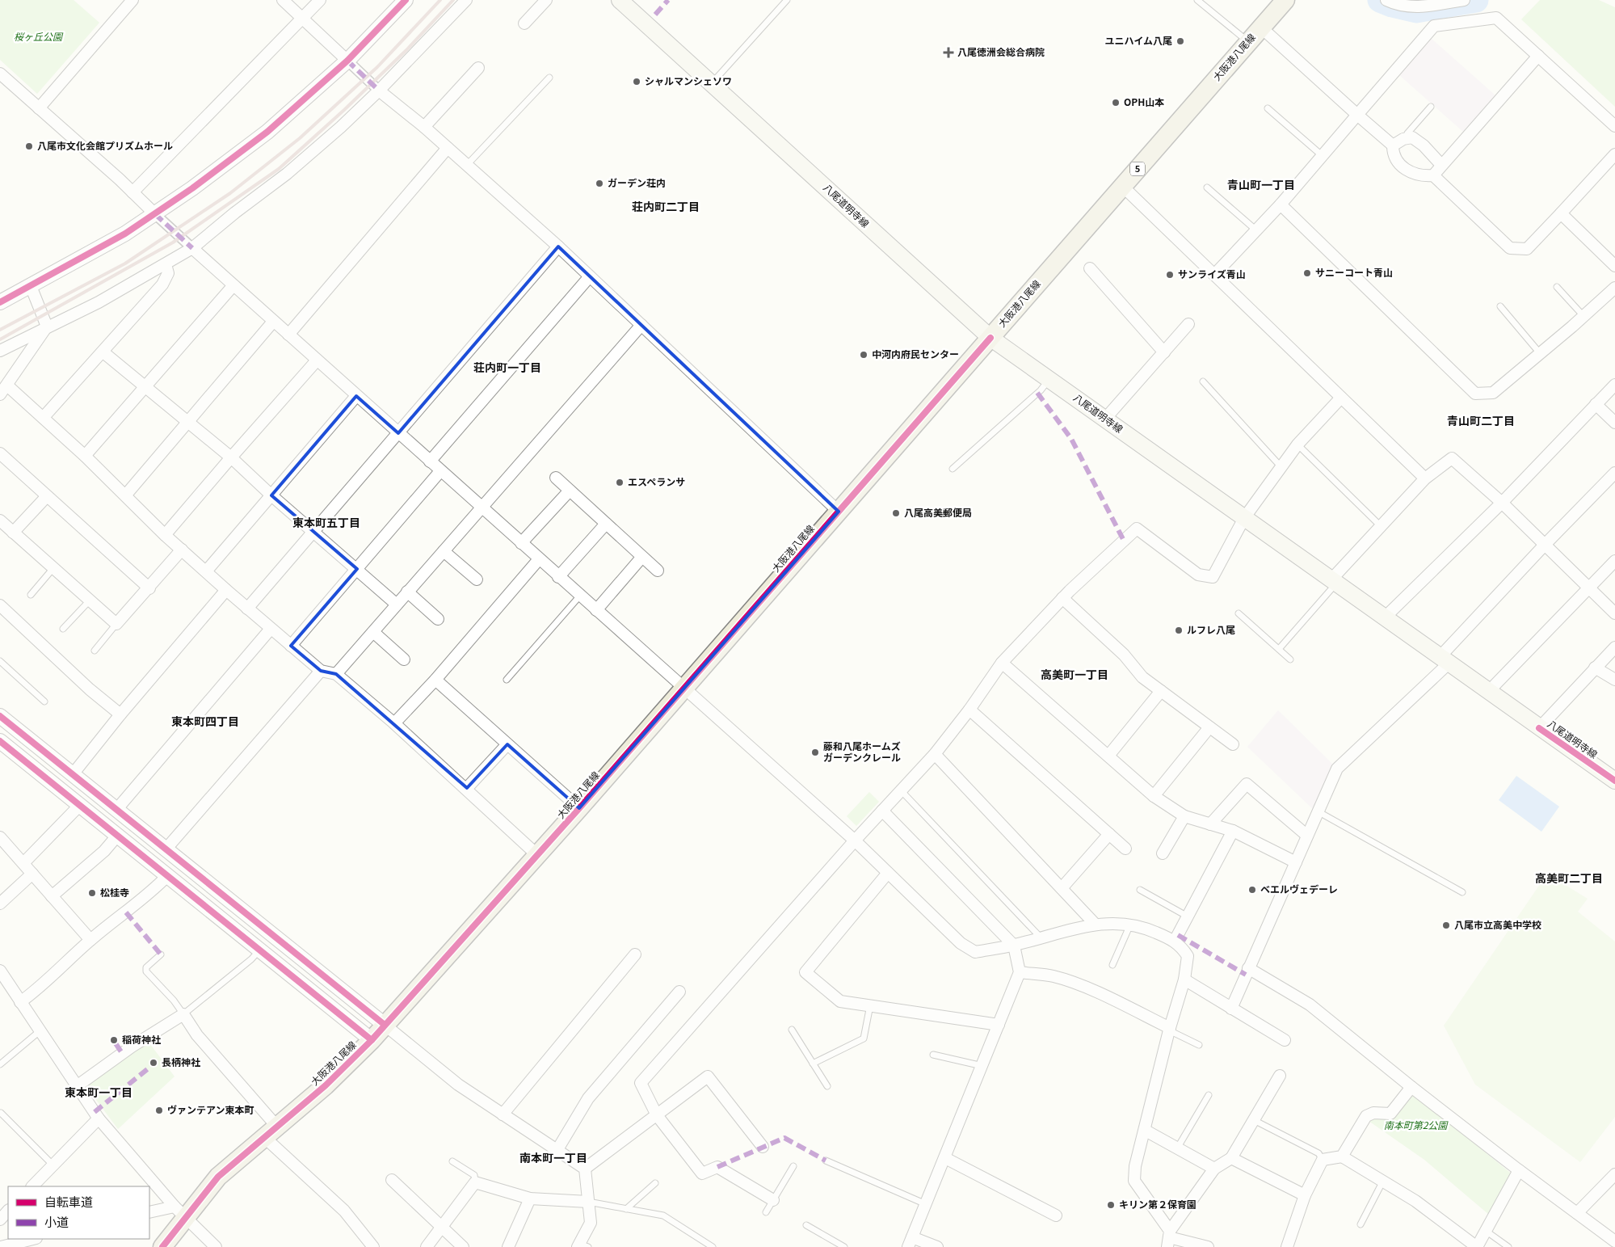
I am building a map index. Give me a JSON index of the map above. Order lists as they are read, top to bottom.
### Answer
{
  "streets": {
    "main road": ["大阪港八尾線", "5", "八尾道明寺線"]
  },
  "crossings": [
    ["大阪港八尾線", "八尾道明寺線"]
  ],
  "districts": [
    "青山町一丁目",
    "荘内町二丁目",
    "荘内町一丁目",
    "青山町二丁目",
    "東本町五丁目",
    "高美町一丁目",
    "東本町四丁目",
    "高美町二丁目",
    "東本町一丁目",
    "南本町一丁目"
  ],
  "parks": ["桜ヶ丘公園", "南本町第2公園"],
  "places": {
    "other": [
      "ユニハイム八尾",
      "シャルマンシェソワ",
      "OPH山本",
      "八尾市文化会館プリズムホール",
      "ガーデン荘内",
      "サニーコート青山",
      "サンライズ青山",
      "中河内府民センター",
      "エスペランサ",
      "八尾高美郵便局",
      "ルフレ八尾",
      "藤和八尾ホームズ ガーデンクレール",
      "ベエルヴェデーレ",
      "松桂寺",
      "八尾市立高美中学校",
      "稲荷神社",
      "長柄神社",
      "ヴァンテアン東本町",
      "キリン第２保育園"
    ],
    "health": ["八尾徳洲会総合病院"]
  },
  "legend": ["自転車道", "小道"]
}
